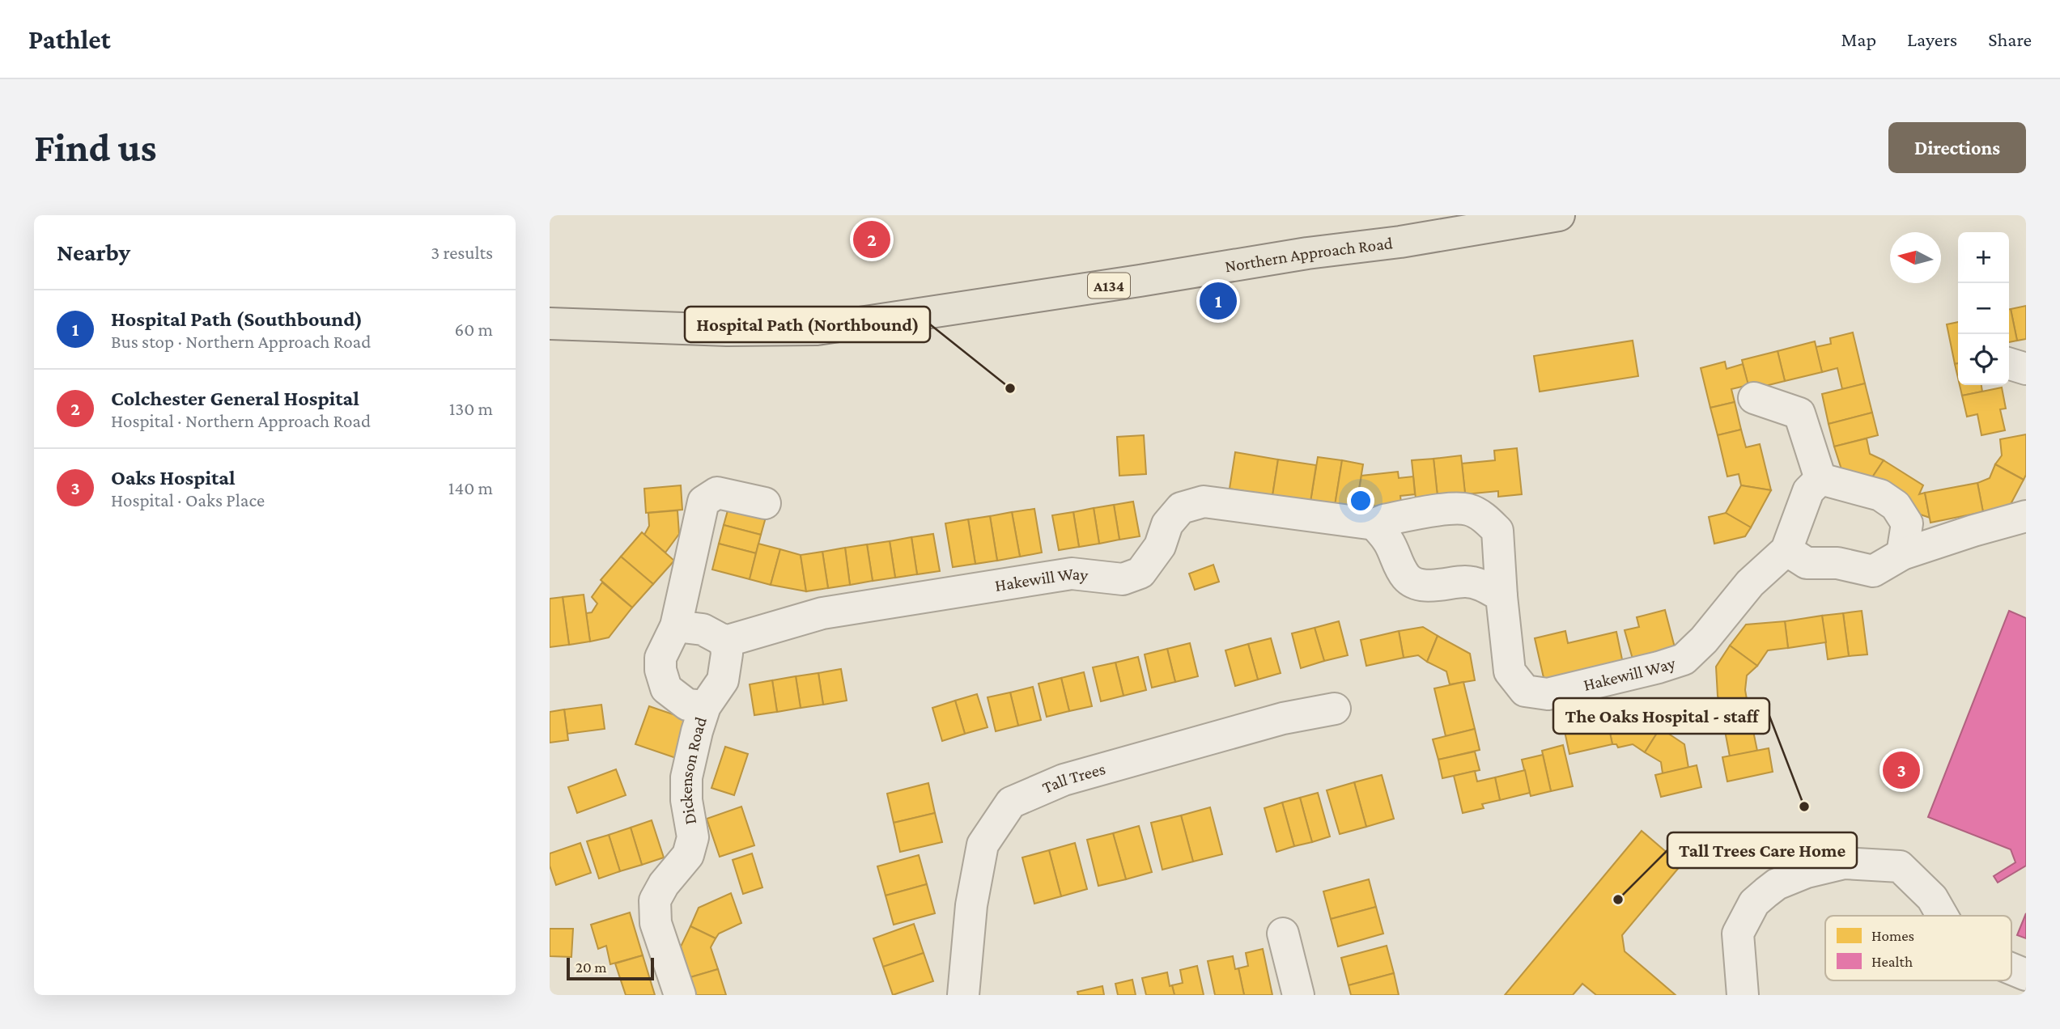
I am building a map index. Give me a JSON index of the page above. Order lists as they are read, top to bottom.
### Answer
{
  "streets": {
    "main road": ["Northern Approach Road", "A134"],
    "street": ["Hakewill Way", "Dickenson Road", "Tall Trees"]
  },
  "crossings": [
    ["Hakewill Way", "Dickenson Road"]
  ],
  "places": ["Hospital Path (Northbound)", "The Oaks Hospital - staff", "Tall Trees Care Home"],
  "legend": ["Homes", "Health"],
  "scale_bar": "20 m",
  "north": "left",
  "page": {
    "header": "Pathlet",
    "nav": ["Map", "Layers", "Share"],
    "buttons": "Directions",
    "title": "Find us",
    "heading": ["Nearby", "3 results"],
    "pins": ["2", "1", "3"],
    "map_buttons": ["+", "−"],
    "list": [
      {
        "mark": "1",
        "name": "Hospital Path (Southbound)",
        "note": "Bus stop · Northern Approach Road",
        "value": "60 m"
      },
      {
        "mark": "2",
        "name": "Colchester General Hospital",
        "note": "Hospital · Northern Approach Road",
        "value": "130 m"
      },
      {
        "mark": "3",
        "name": "Oaks Hospital",
        "note": "Hospital · Oaks Place",
        "value": "140 m"
      }
    ],
    "scale": "20 m"
  }
}
